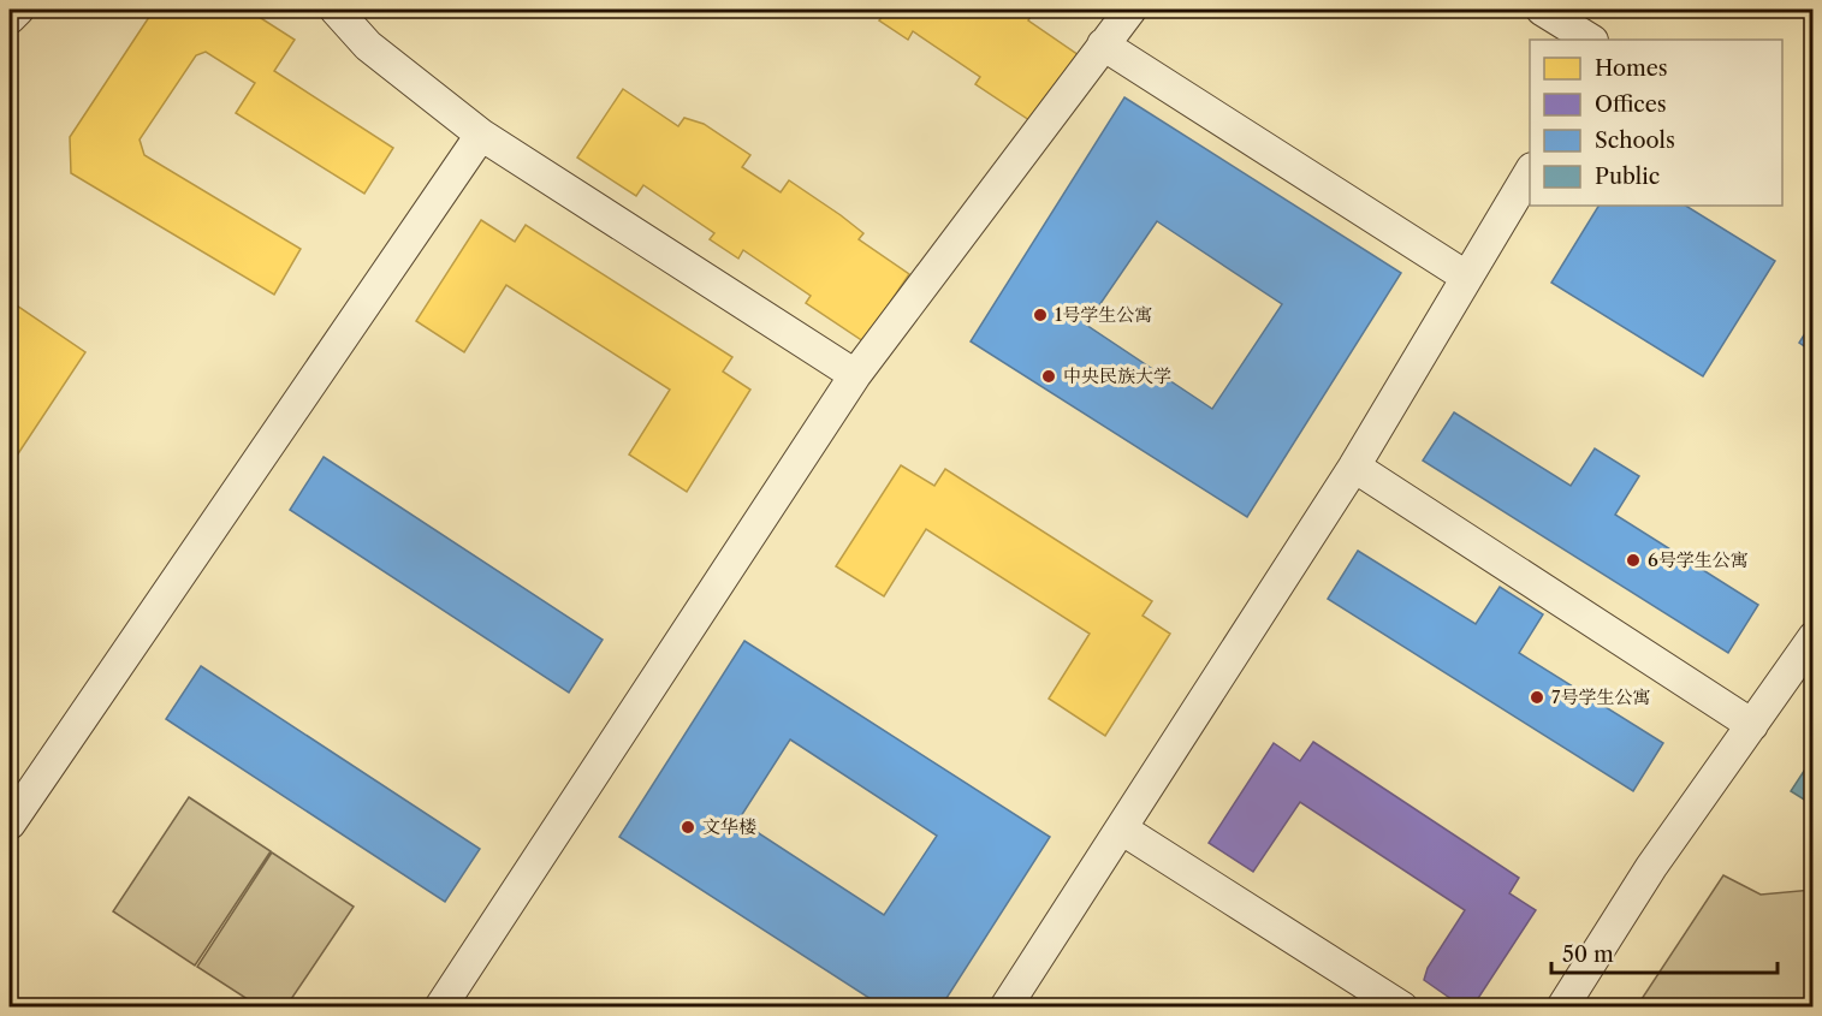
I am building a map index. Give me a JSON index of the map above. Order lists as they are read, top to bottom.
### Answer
{
  "places": [
    "1号学生公寓",
    "中央民族大学",
    "6号学生公寓",
    "7号学生公寓",
    "文华楼"
  ],
  "legend": [
    "Homes",
    "Offices",
    "Schools",
    "Public"
  ],
  "scale_bar": "50 m"
}
